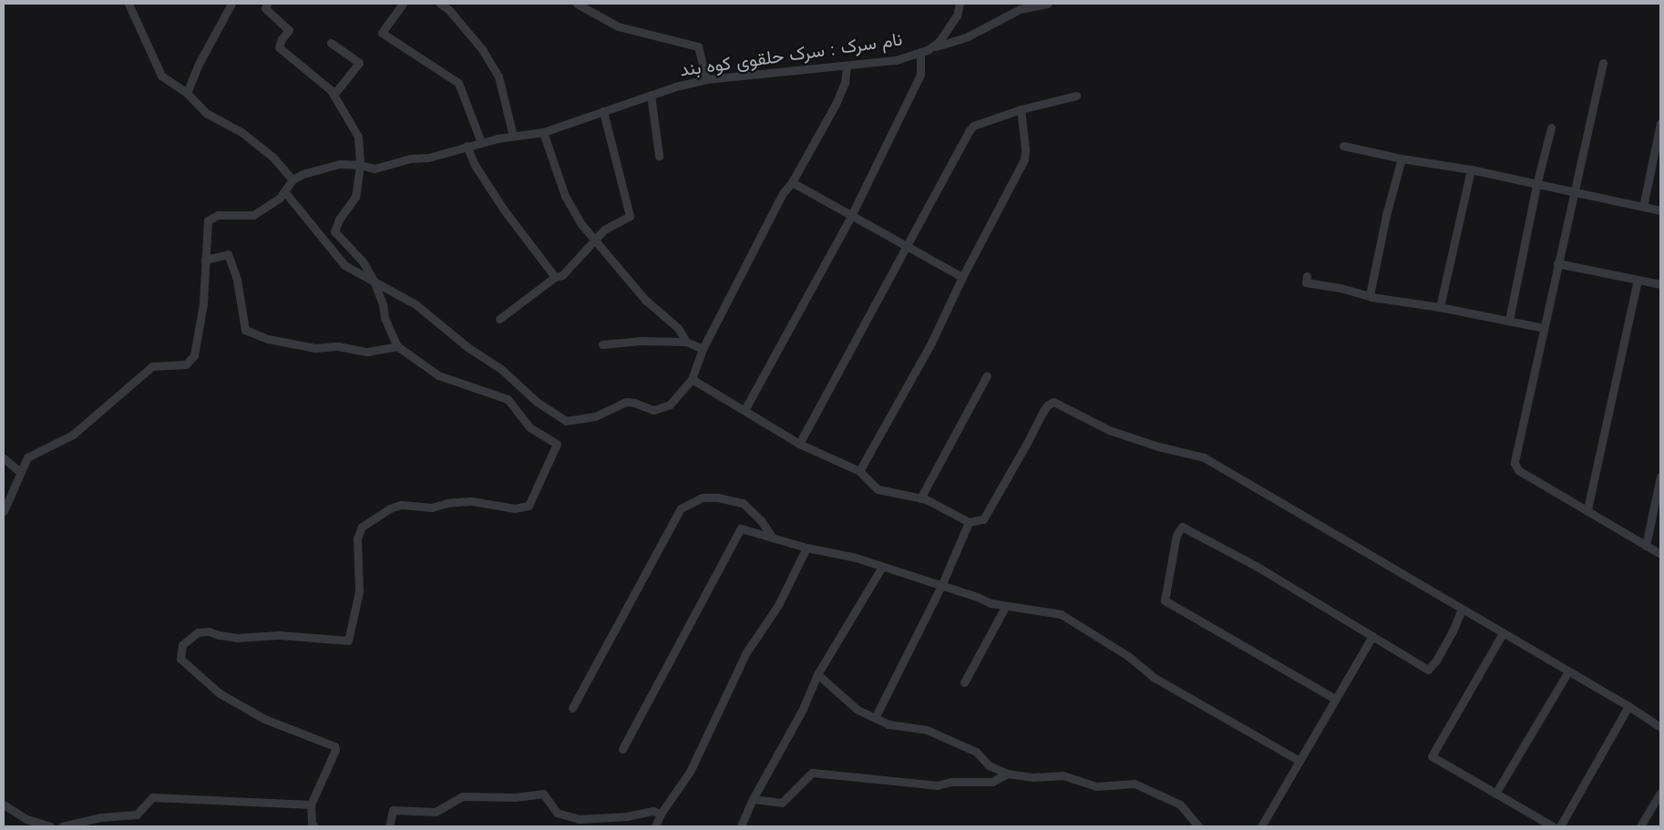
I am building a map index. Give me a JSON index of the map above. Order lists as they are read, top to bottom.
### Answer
{
  "streets": {
    "street": ["نام سرک : سرک حلقوی کوه بند"]
  }
}
